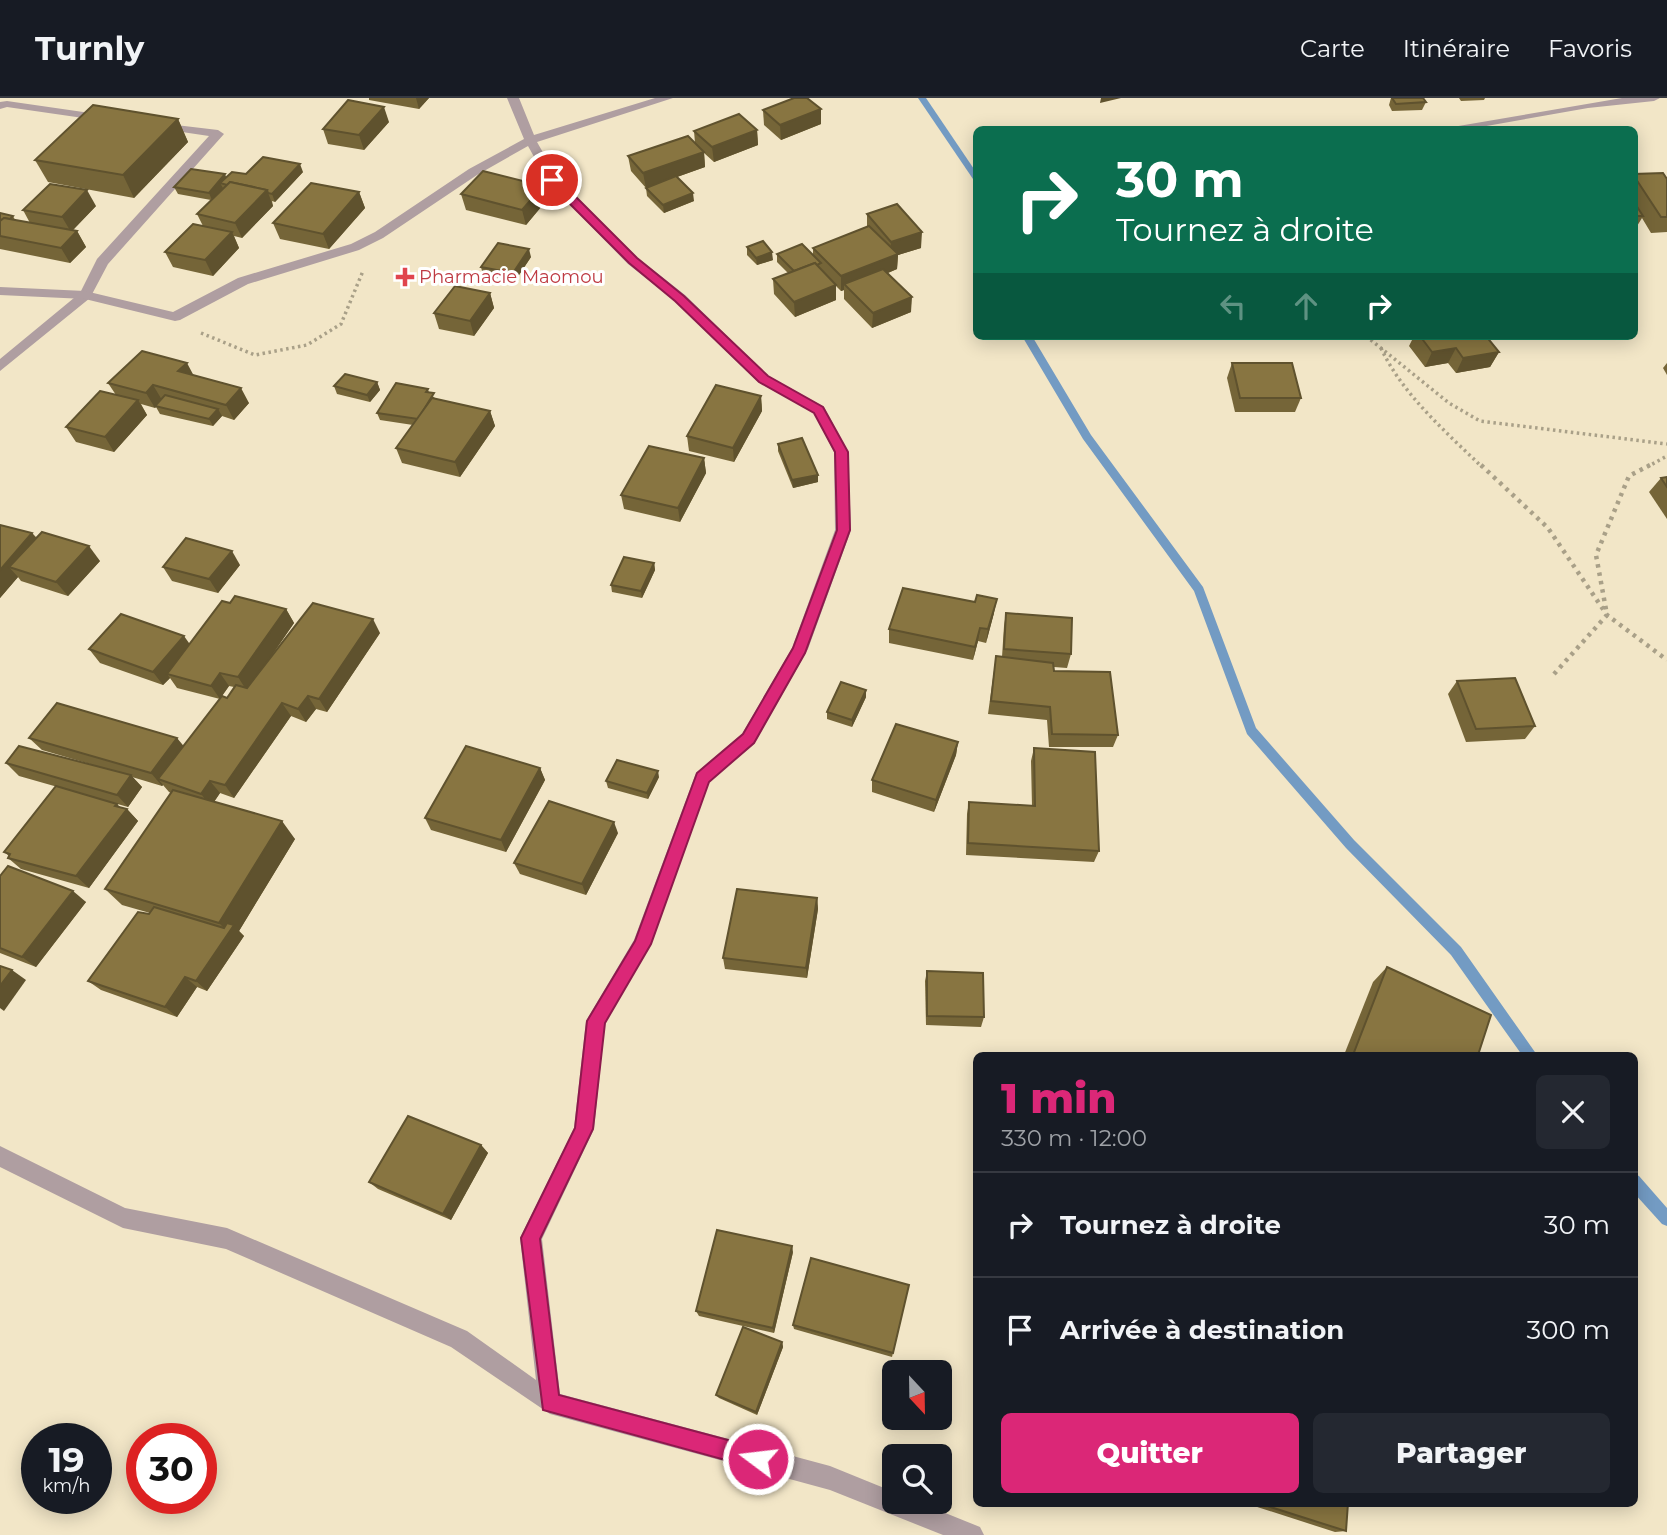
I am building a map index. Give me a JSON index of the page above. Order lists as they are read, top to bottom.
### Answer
{
  "places": {
    "health": ["Pharmacie Maomou"]
  },
  "north": "bottom",
  "page": {
    "header": "Turnly",
    "nav": ["Carte", "Itinéraire", "Favoris"],
    "turn": ["30 m", "Tournez à droite"],
    "heading": ["1 min", "330 m · 12:00"],
    "list": [
      {
        "name": "Tournez à droite",
        "value": "30 m"
      },
      {
        "name": "Arrivée à destination",
        "value": "300 m"
      }
    ],
    "buttons": ["Quitter", "Partager"],
    "speed": "19 km/h",
    "limit": "30"
  }
}
